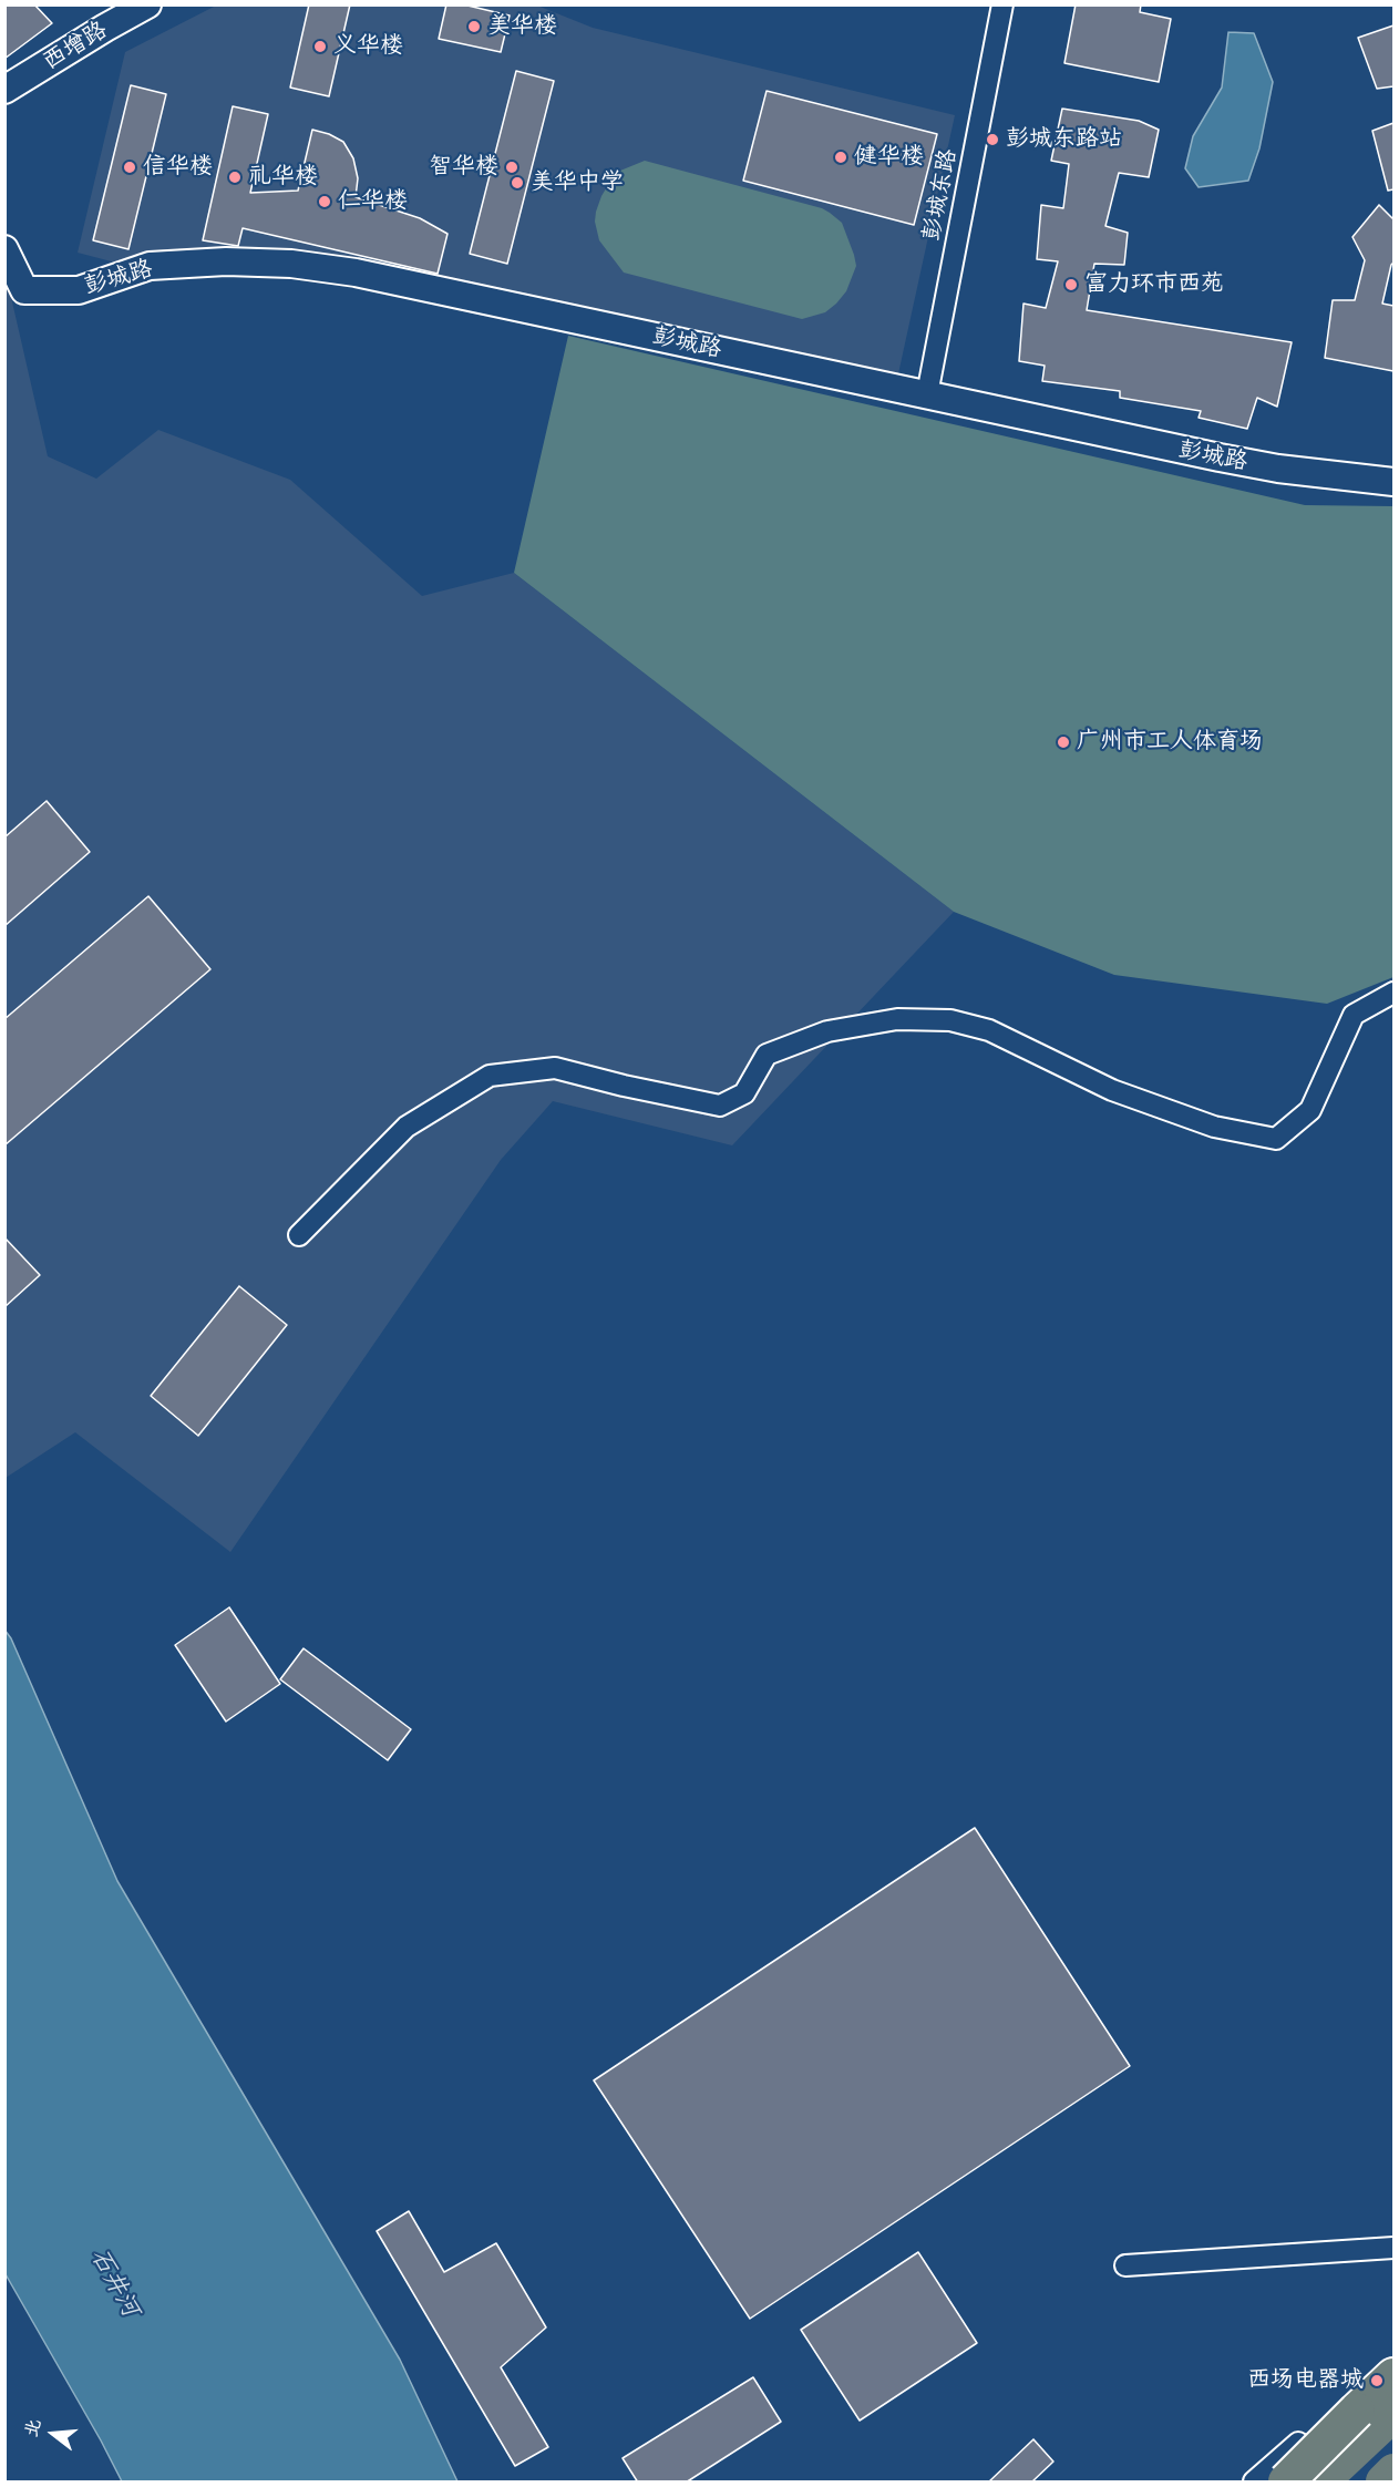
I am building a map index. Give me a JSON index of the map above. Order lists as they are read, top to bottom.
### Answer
{
  "streets": {
    "street": ["西增路", "彭城东路", "彭城路"]
  },
  "crossings": [
    ["彭城东路", "彭城路"]
  ],
  "water": ["石井河"],
  "places": [
    "美华楼",
    "义华楼",
    "彭城东路站",
    "健华楼",
    "信华楼",
    "智华楼",
    "礼华楼",
    "美华中学",
    "仁华楼",
    "富力环市西苑",
    "广州市工人体育场",
    "西场电器城"
  ],
  "north": "left"
}
